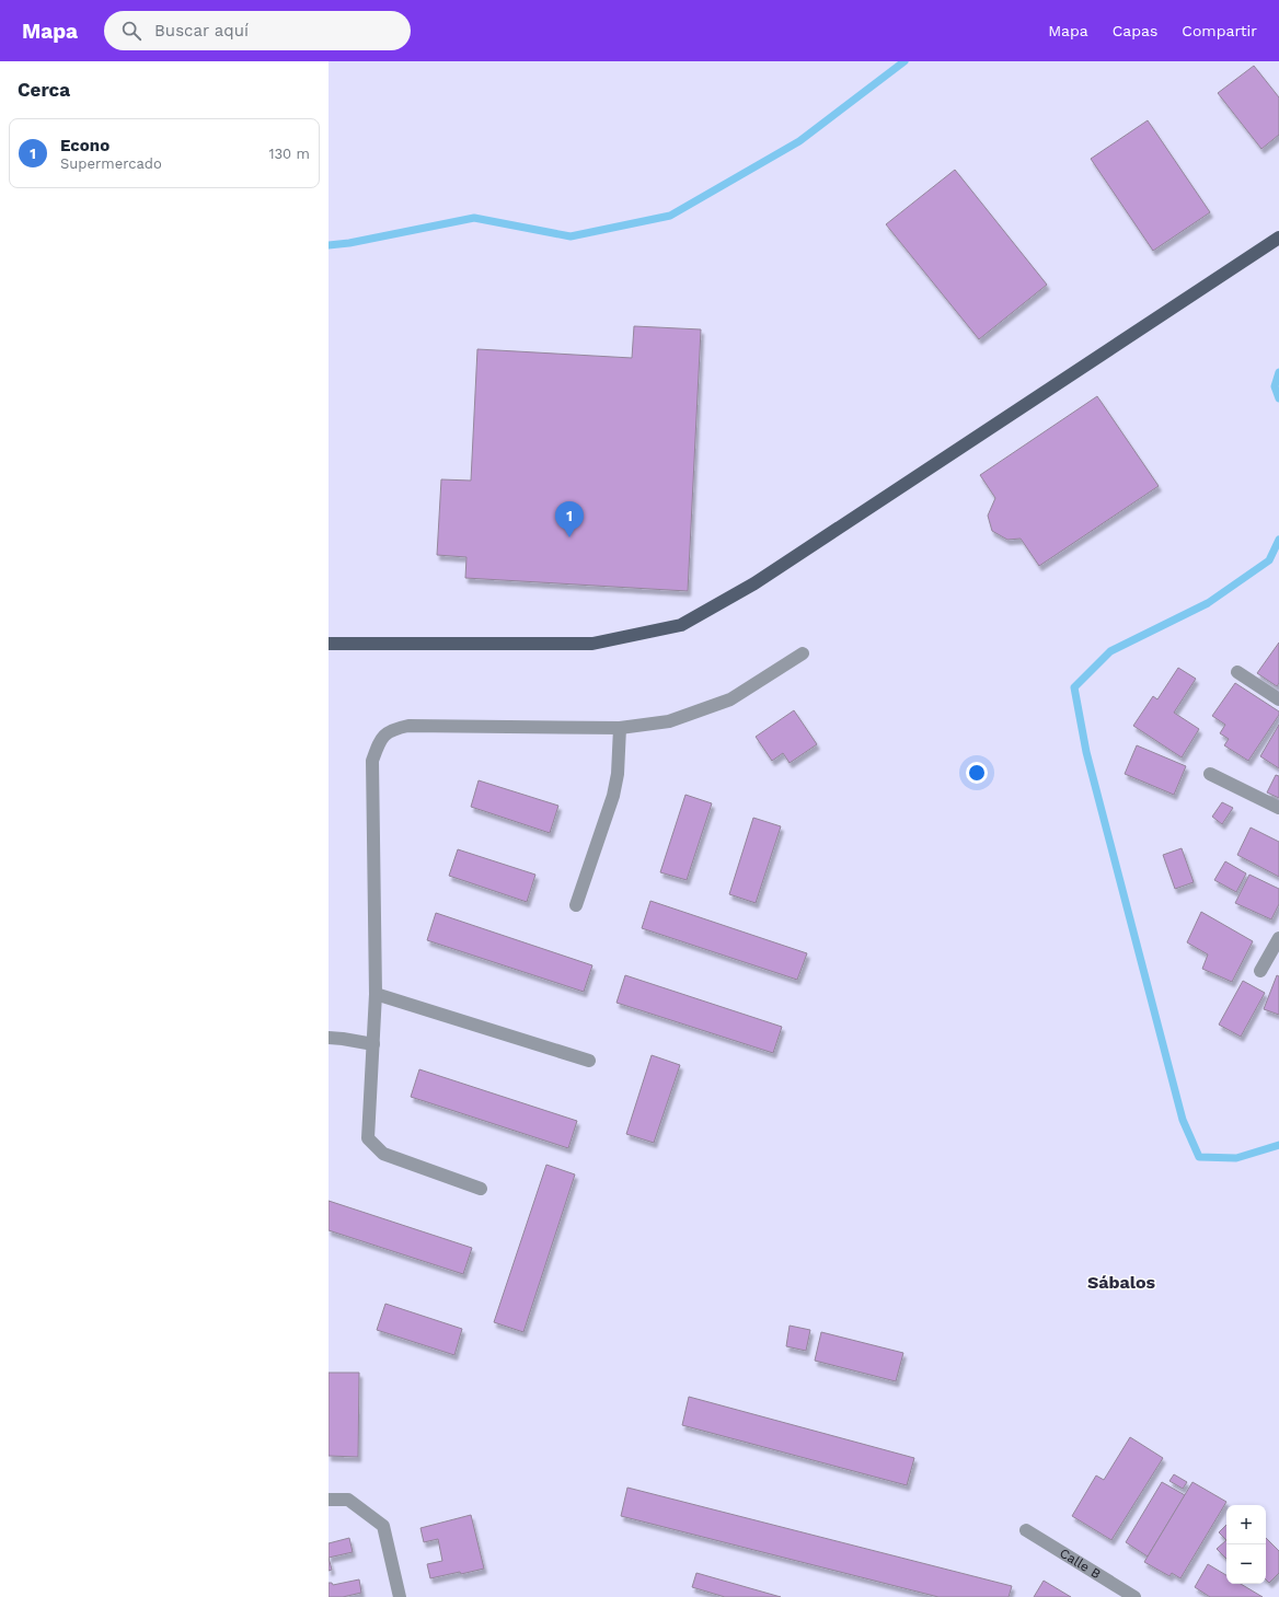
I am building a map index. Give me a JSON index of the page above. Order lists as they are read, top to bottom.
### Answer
{
  "streets": {
    "street": ["Calle B"]
  },
  "districts": ["Sábalos"],
  "page": {
    "header": "Mapa",
    "search": "Buscar aquí",
    "nav": ["Mapa", "Capas", "Compartir"],
    "heading": "Cerca",
    "list": [
      {
        "mark": "1",
        "name": "Econo",
        "note": "Supermercado",
        "value": "130 m"
      }
    ],
    "pins": "1",
    "map_buttons": ["+", "−"]
  }
}
